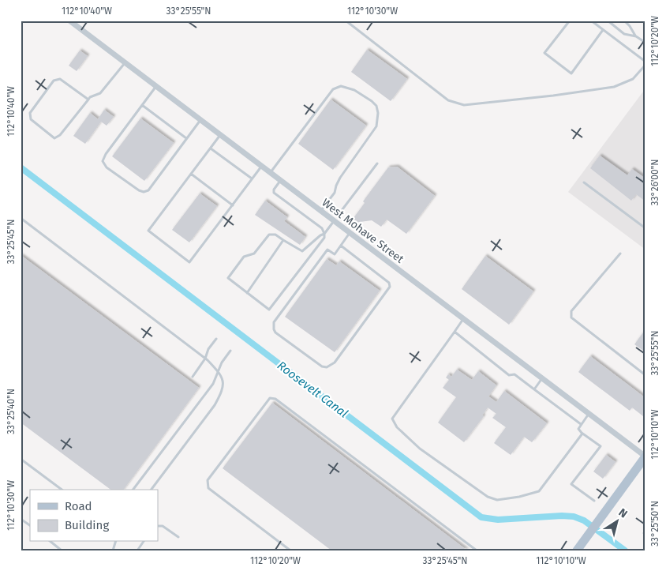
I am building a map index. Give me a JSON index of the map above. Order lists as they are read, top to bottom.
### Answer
{
  "streets": {
    "street": ["West Mohave Street"]
  },
  "water": ["Roosevelt Canal"],
  "legend": ["Road", "Building"],
  "north": "top right",
  "coordinates": [
    "112°10'40\"W",
    "33°25'55\"N",
    "112°10'30\"W",
    "112°10'20\"W",
    "33°26'00\"N",
    "33°25'45\"N",
    "33°25'40\"N",
    "112°10'10\"W",
    "33°25'50\"N"
  ]
}
